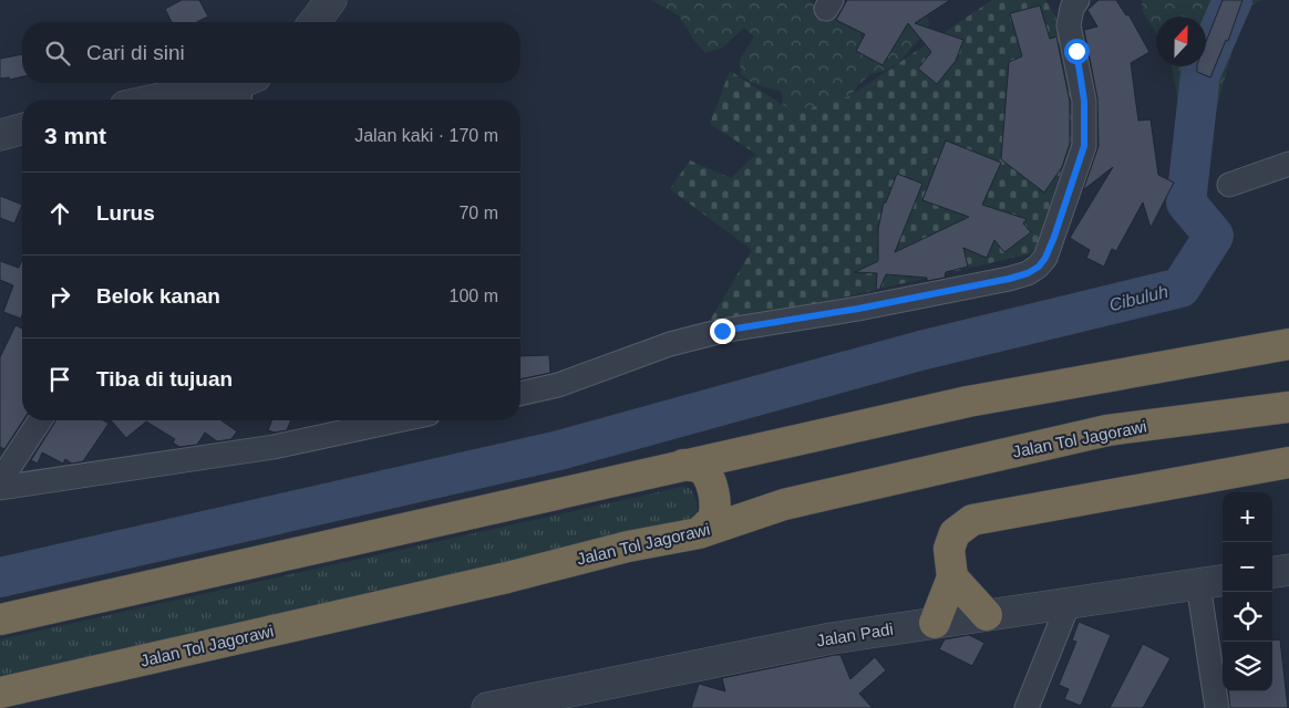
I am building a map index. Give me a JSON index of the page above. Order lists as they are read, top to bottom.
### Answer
{
  "streets": {
    "highway": ["Jalan Tol Jagorawi"],
    "street": ["Jalan Padi"]
  },
  "water": ["Cibuluh"],
  "north": "top",
  "page": {
    "search": "Cari di sini",
    "heading": ["3 mnt", "Jalan kaki · 170 m"],
    "list": [
      ["Lurus", "70 m"],
      ["Belok kanan", "100 m"],
      "Tiba di tujuan"
    ],
    "map_buttons": ["+", "−"]
  }
}
